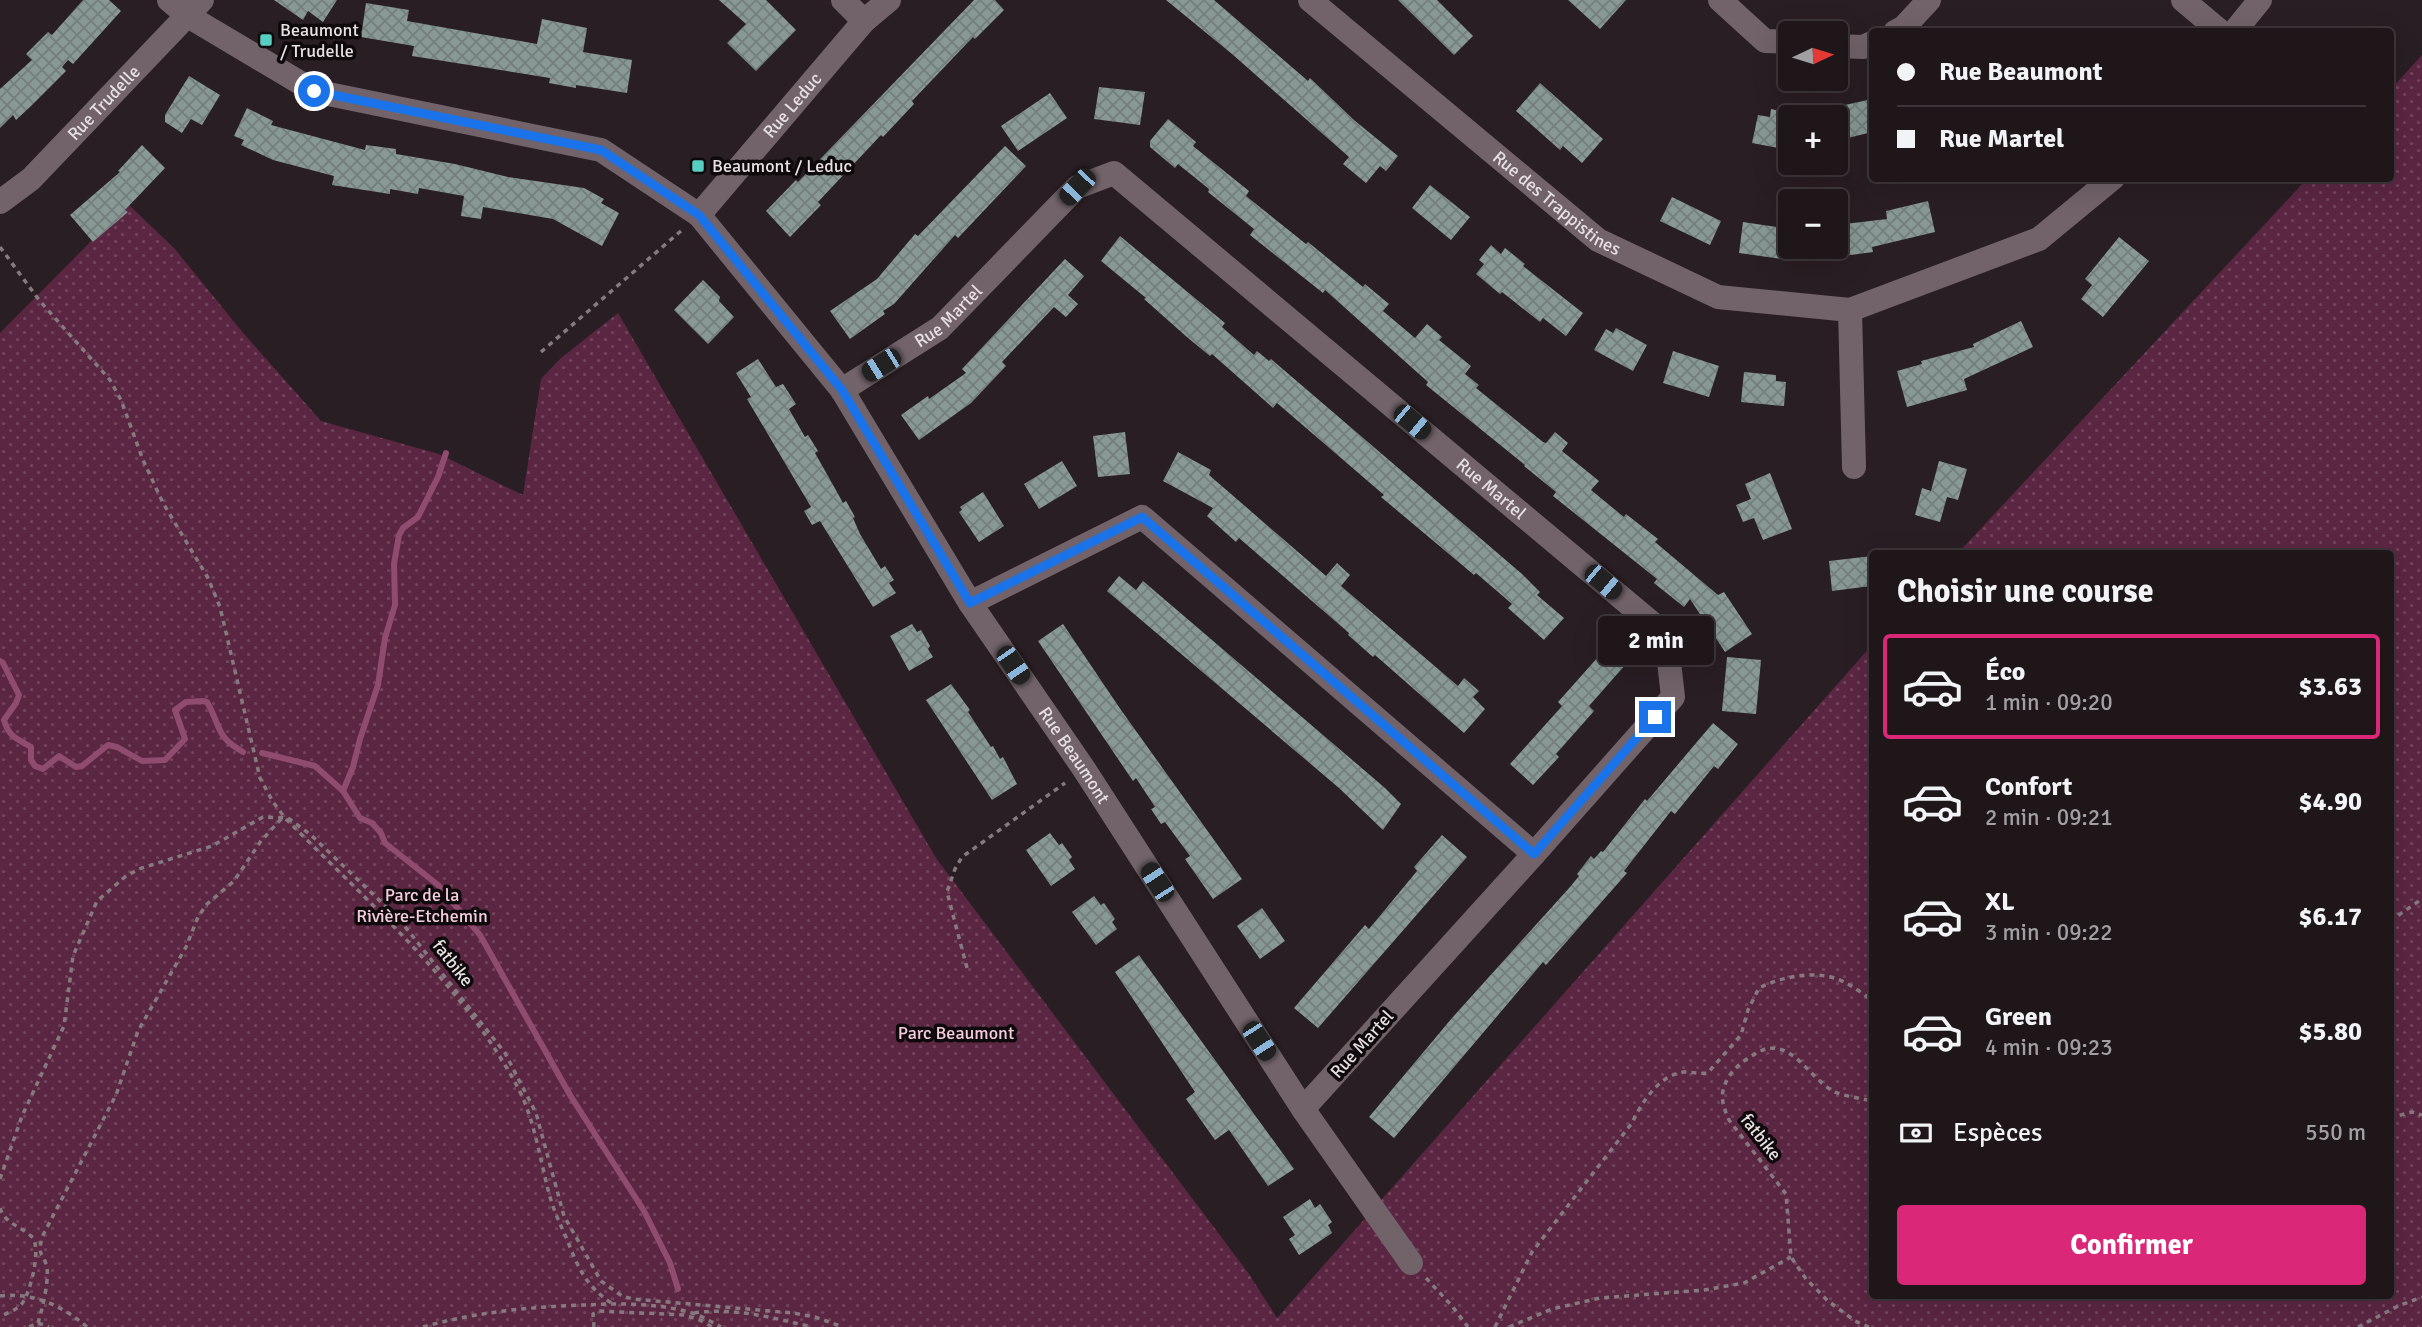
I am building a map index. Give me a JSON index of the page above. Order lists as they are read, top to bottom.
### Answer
{
  "streets": {
    "street": [
      "Rue Trudelle",
      "Rue Leduc",
      "Rue des Trappistines",
      "Rue Martel",
      "Rue Beaumont"
    ],
    "path": ["fatbike"]
  },
  "crossings": [
    ["Rue Trudelle", "Rue Beaumont"],
    ["Rue Leduc", "Rue Beaumont"],
    ["Rue Martel", "Rue Beaumont"]
  ],
  "parks": ["Parc de la Rivière-Etchemin", "Parc Beaumont"],
  "places": {
    "transit": ["Beaumont / Trudelle", "Beaumont / Leduc"]
  },
  "north": "right",
  "page": {
    "map_buttons": ["+", "−"],
    "banner": ["Rue Beaumont", "Rue Martel"],
    "heading": "Choisir une course",
    "bubble": "2 min",
    "list": [
      {
        "name": "Éco",
        "note": "1 min · 09:20",
        "value": "$3.63"
      },
      {
        "name": "Confort",
        "note": "2 min · 09:21",
        "value": "$4.90"
      },
      {
        "name": "XL",
        "note": "3 min · 09:22",
        "value": "$6.17"
      },
      {
        "name": "Green",
        "note": "4 min · 09:23",
        "value": "$5.80"
      }
    ],
    "pay": ["Espèces", "550 m"],
    "buttons": "Confirmer"
  }
}
